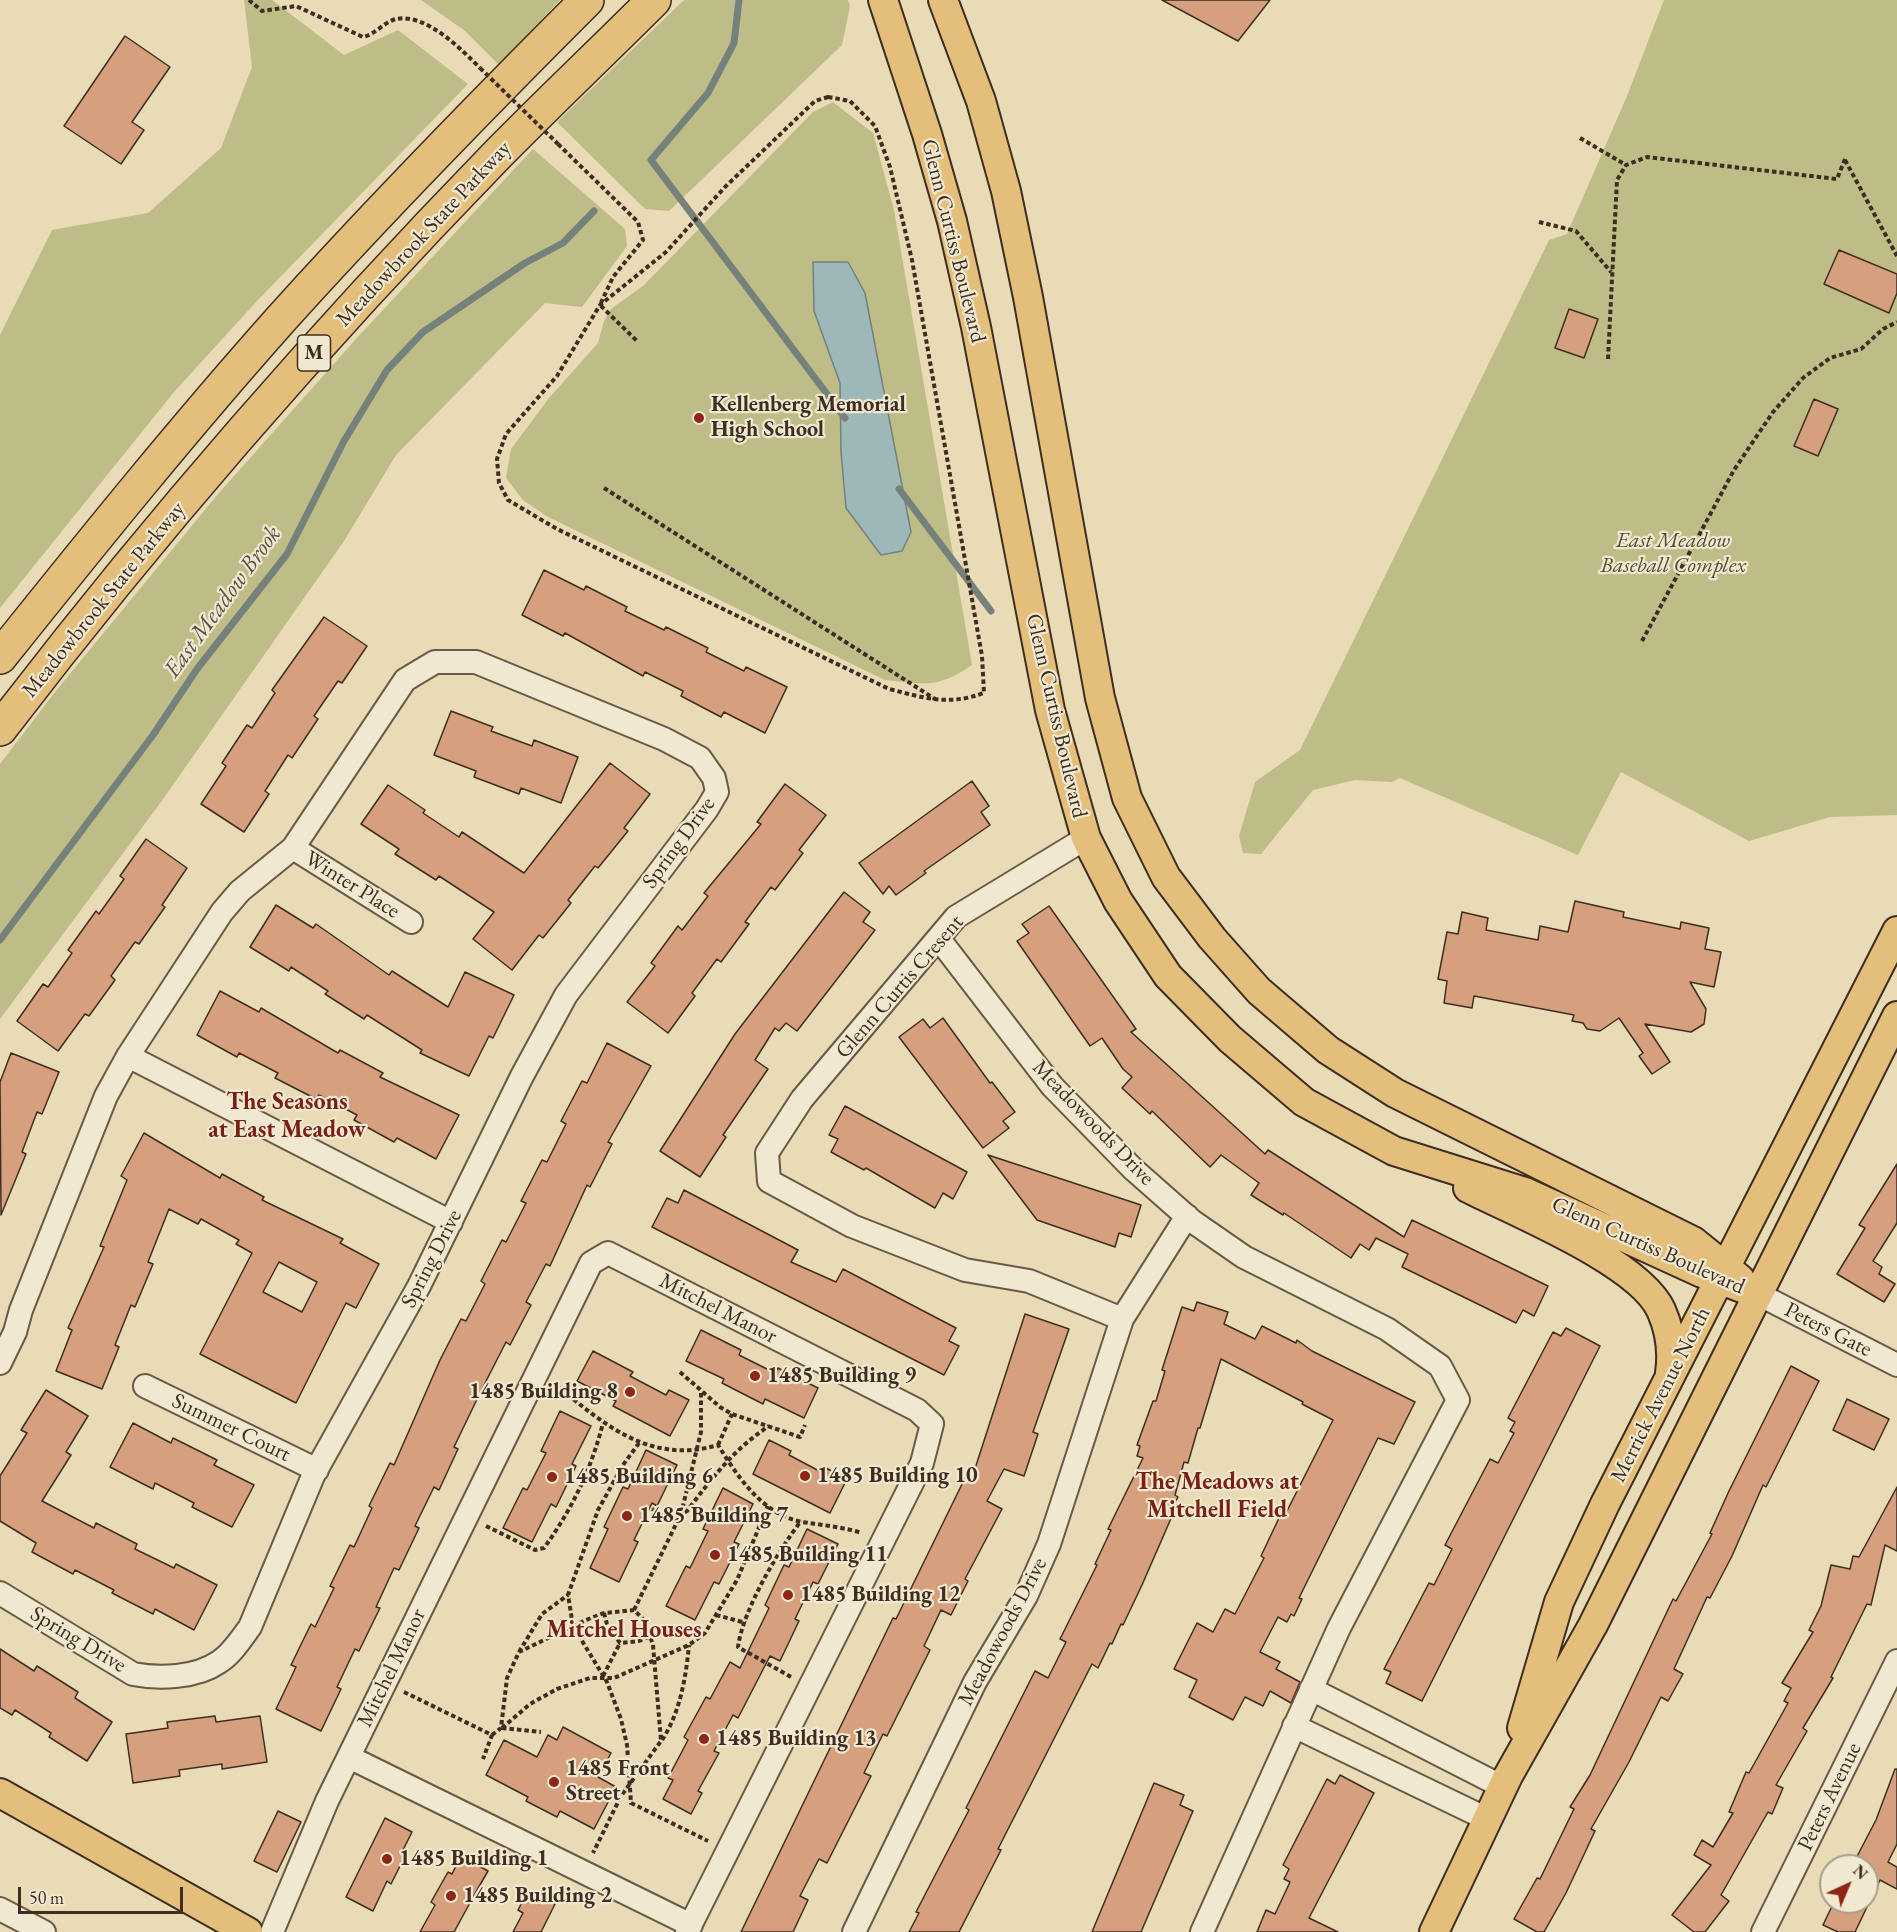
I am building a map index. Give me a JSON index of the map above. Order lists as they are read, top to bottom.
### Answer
{
  "streets": {
    "highway": ["Meadowbrook State Parkway", "M"],
    "main road": ["Glenn Curtiss Boulevard", "Merrick Avenue North"],
    "street": [
      "Spring Drive",
      "Winter Place",
      "Glenn Curtis Cresent",
      "Meadowoods Drive",
      "Mitchel Manor",
      "Peters Gate",
      "Summer Court",
      "Peters Avenue"
    ]
  },
  "crossings": [
    ["Glenn Curtiss Boulevard", "Glenn Curtis Cresent"],
    ["Glenn Curtiss Boulevard", "Peters Gate"],
    ["Glenn Curtiss Boulevard", "Merrick Avenue North"],
    ["Spring Drive", "Winter Place"],
    ["Spring Drive", "Summer Court"],
    ["Glenn Curtis Cresent", "Meadowoods Drive"],
    ["Peters Gate", "Merrick Avenue North"]
  ],
  "districts": ["The Seasons at East Meadow", "The Meadows at Mitchell Field", "Mitchel Houses"],
  "water": ["East Meadow Brook"],
  "parks": ["East Meadow Baseball Complex"],
  "places": [
    "Kellenberg Memorial High School",
    "1485 Building 9",
    "1485 Building 8",
    "1485 Building 10",
    "1485 Building 6",
    "1485 Building 7",
    "1485 Building 11",
    "1485 Building 12",
    "1485 Building 13",
    "1485 Front Street",
    "1485 Building 1",
    "1485 Building 2"
  ],
  "scale_bar": "50 m",
  "north": "top right"
}
